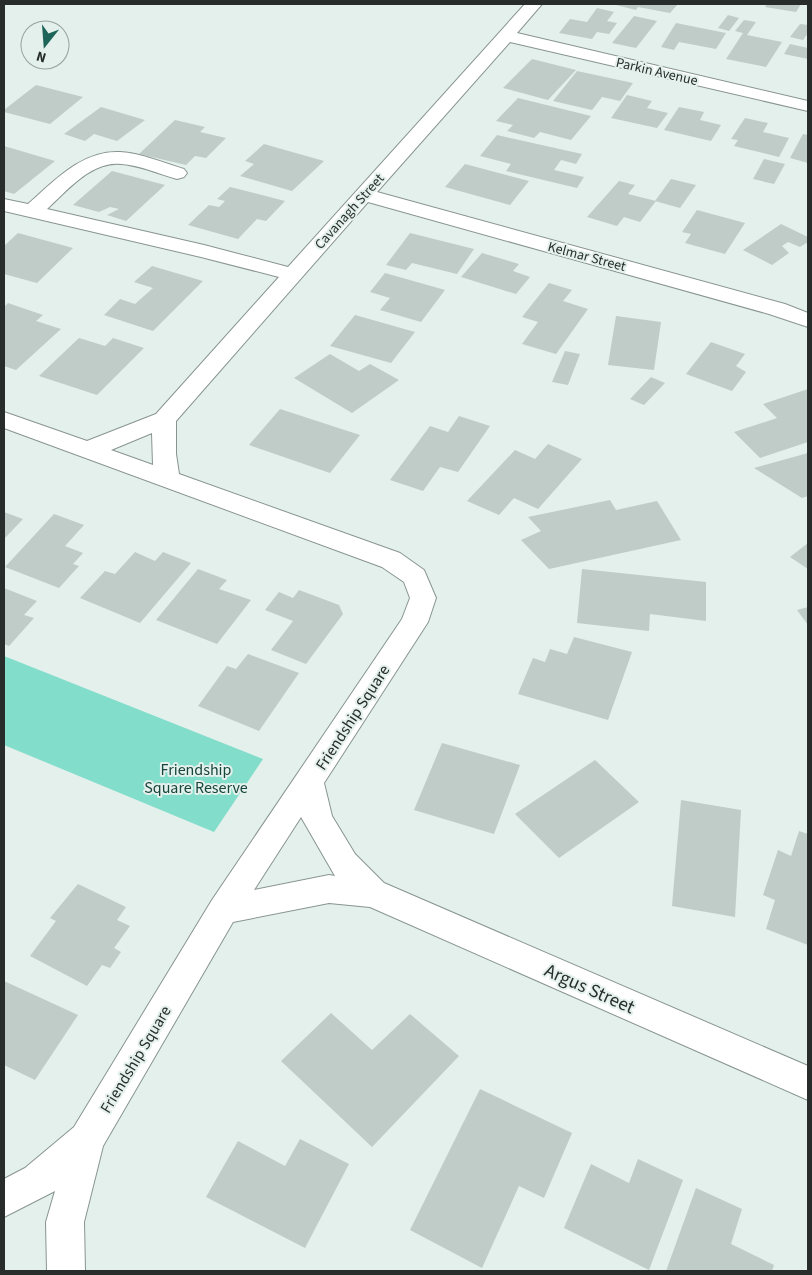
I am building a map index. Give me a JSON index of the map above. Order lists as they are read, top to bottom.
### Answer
{
  "streets": {
    "street": [
      "Parkin Avenue",
      "Cavanagh Street",
      "Kelmar Street",
      "Friendship Square",
      "Argus Street"
    ]
  },
  "crossings": [
    ["Parkin Avenue", "Cavanagh Street"],
    ["Cavanagh Street", "Kelmar Street"],
    ["Cavanagh Street", "Friendship Square"],
    ["Friendship Square", "Argus Street"]
  ],
  "parks": ["Friendship Square Reserve"],
  "north": "bottom"
}
